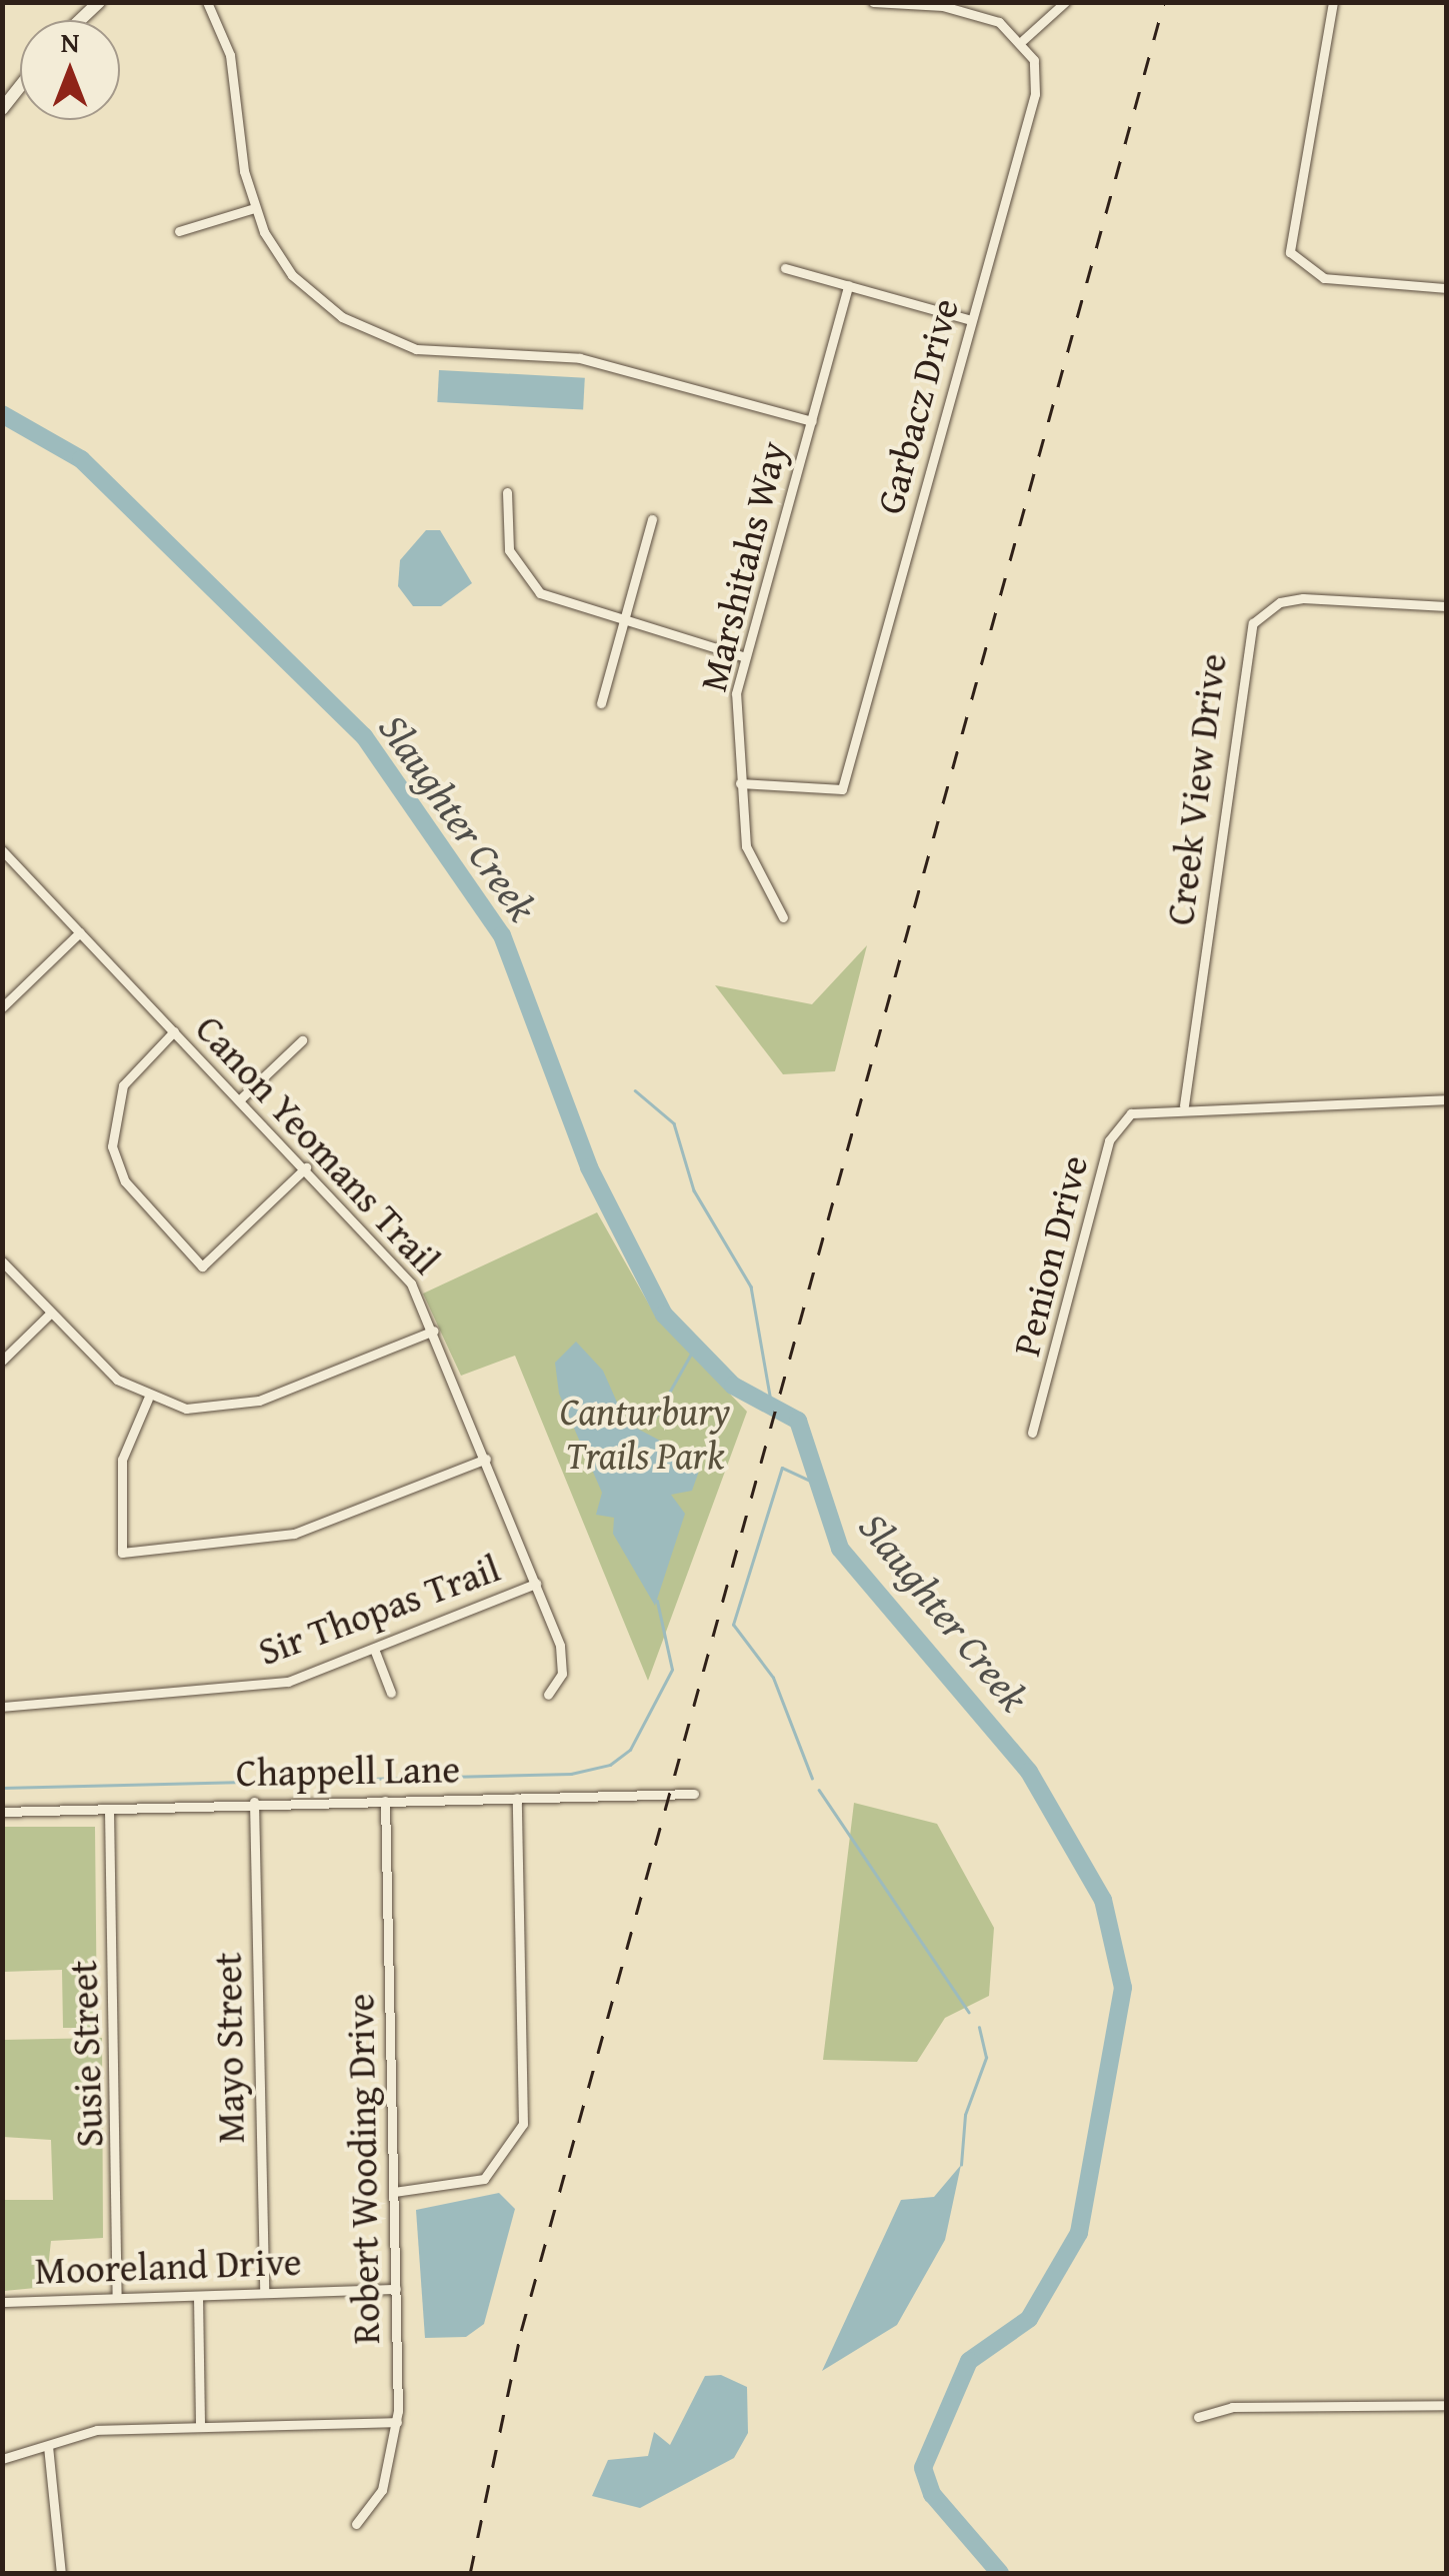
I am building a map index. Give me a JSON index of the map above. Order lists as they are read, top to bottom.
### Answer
{
  "streets": {
    "street": [
      "Garbacz Drive",
      "Marshitahs Way",
      "Creek View Drive",
      "Canon Yeomans Trail",
      "Penion Drive",
      "Sir Thopas Trail",
      "Chappell Lane",
      "Mayo Street",
      "Susie Street",
      "Robert Wooding Drive",
      "Mooreland Drive"
    ]
  },
  "crossings": [
    ["Garbacz Drive", "Marshitahs Way"],
    ["Creek View Drive", "Penion Drive"],
    ["Canon Yeomans Trail", "Sir Thopas Trail"],
    ["Chappell Lane", "Mayo Street"],
    ["Chappell Lane", "Susie Street"],
    ["Chappell Lane", "Robert Wooding Drive"],
    ["Mayo Street", "Mooreland Drive"],
    ["Susie Street", "Mooreland Drive"],
    ["Robert Wooding Drive", "Mooreland Drive"]
  ],
  "water": ["Slaughter Creek"],
  "parks": ["Canturbury Trails Park"],
  "north": "top"
}
